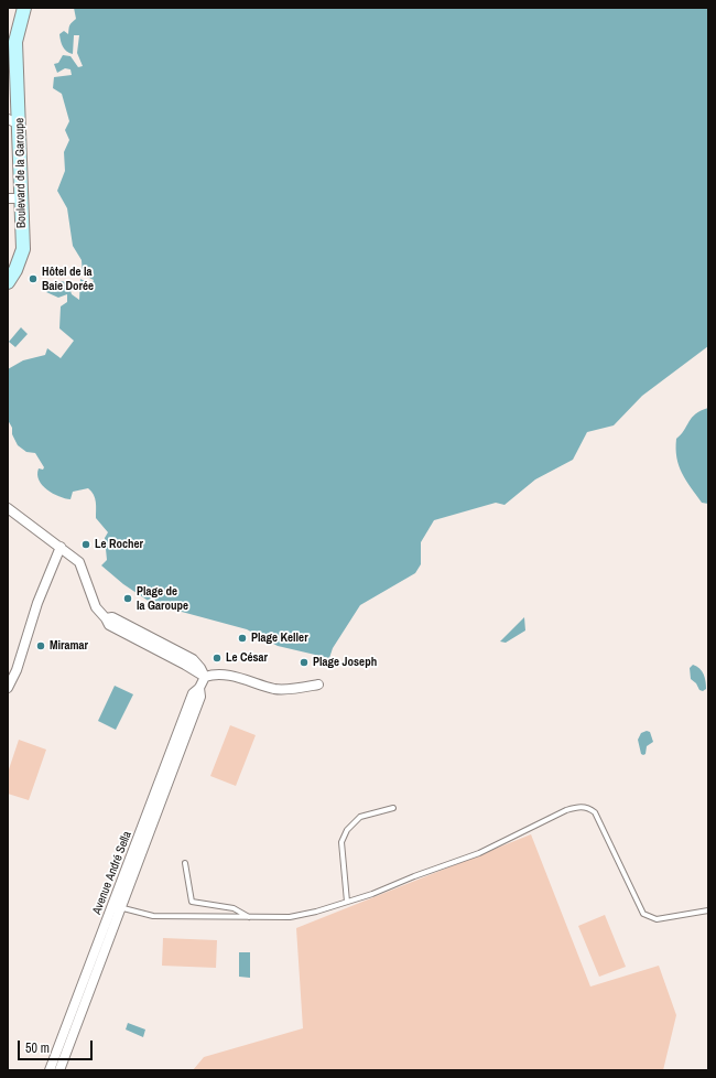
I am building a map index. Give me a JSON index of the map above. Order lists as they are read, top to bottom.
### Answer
{
  "streets": {
    "street": ["Boulevard de la Garoupe", "Avenue André Sella"]
  },
  "places": [
    "Hôtel de la Baie Dorée",
    "Le Rocher",
    "Plage de la Garoupe",
    "Plage Keller",
    "Miramar",
    "Le César",
    "Plage Joseph"
  ],
  "scale_bar": "50 m"
}
